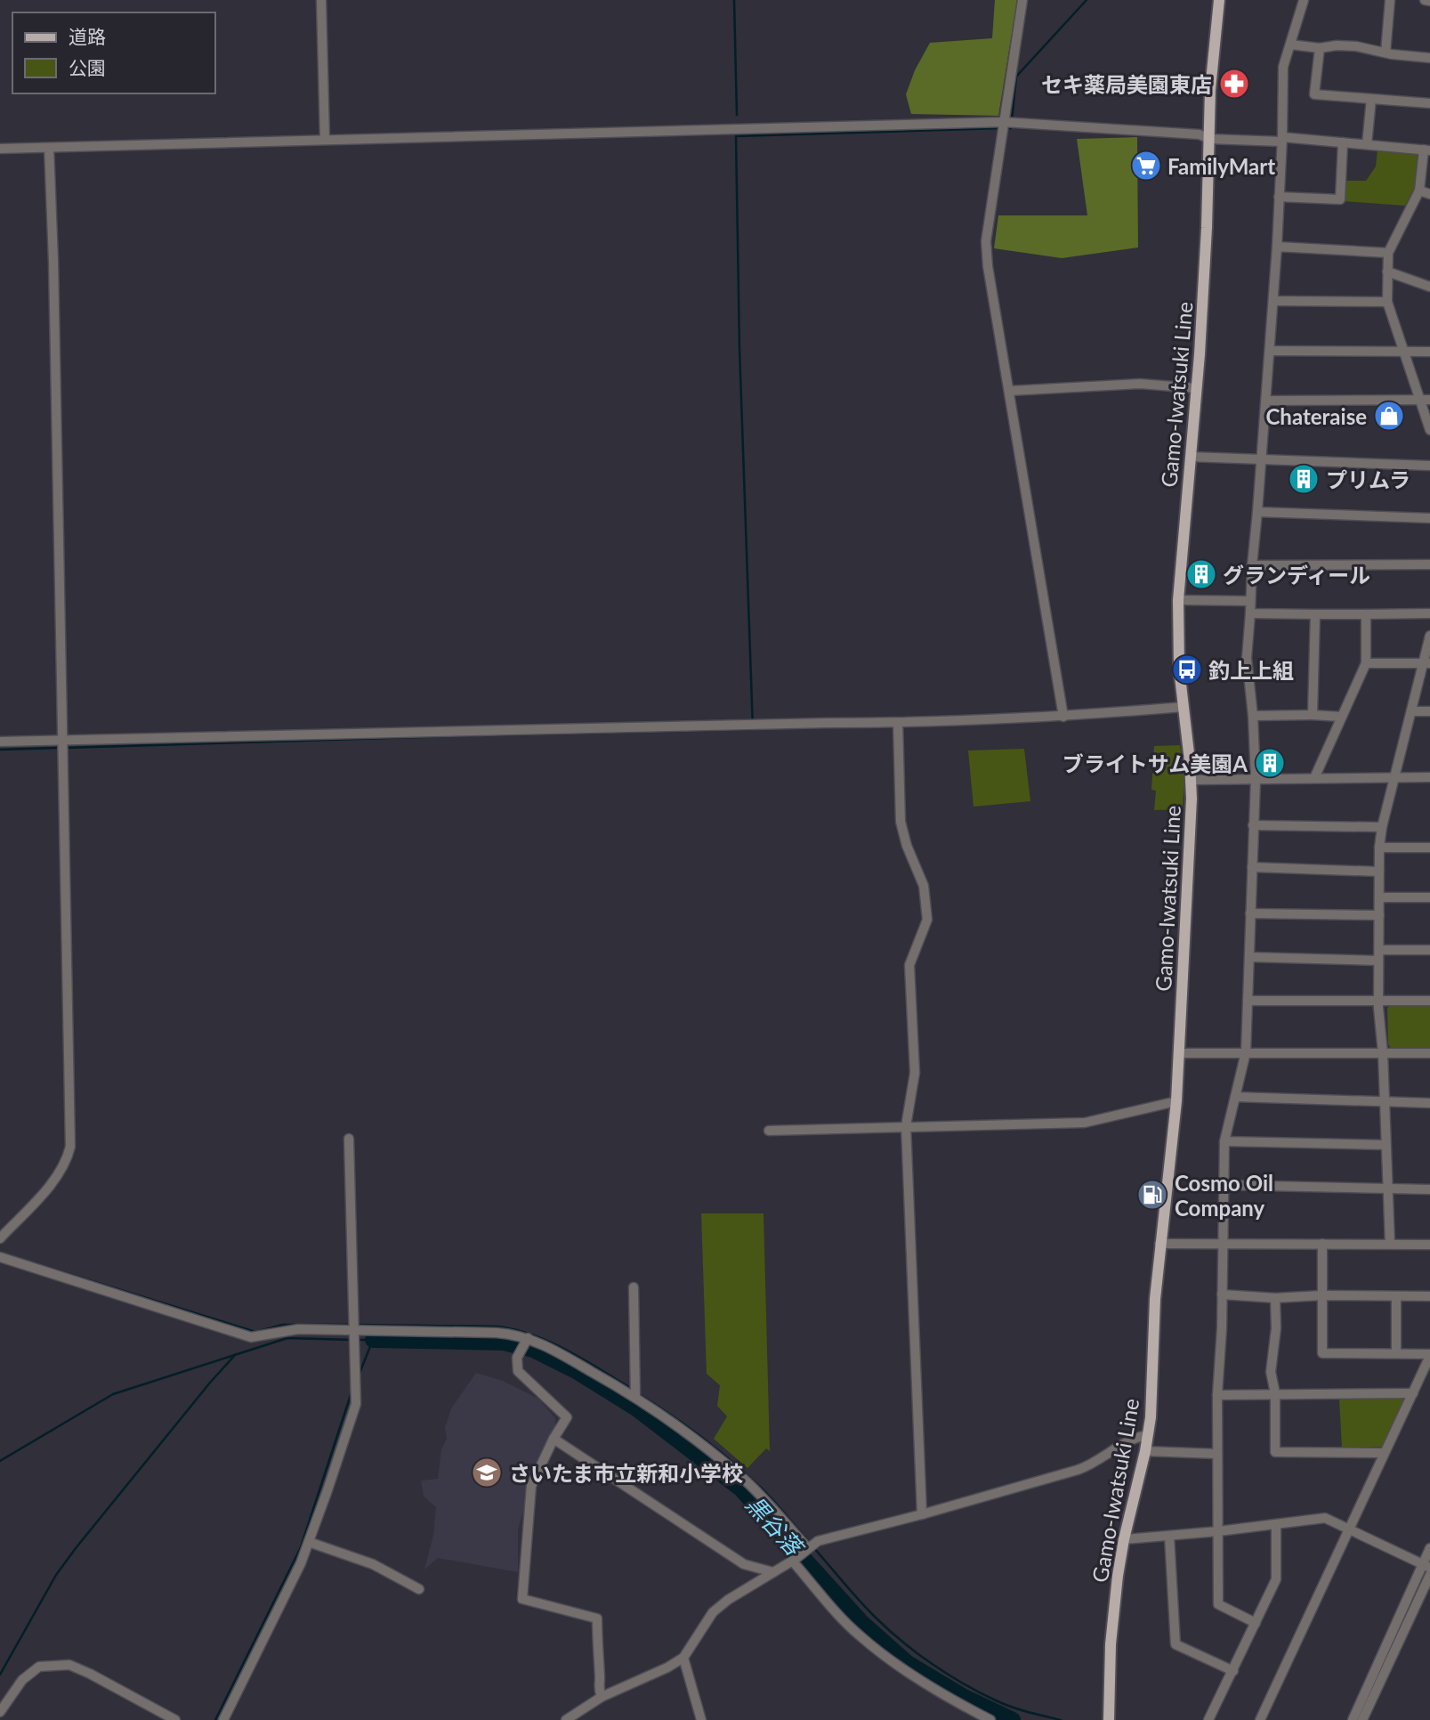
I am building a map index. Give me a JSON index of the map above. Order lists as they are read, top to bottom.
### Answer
{
  "streets": {
    "main road": ["Gamo-Iwatsuki Line"]
  },
  "water": ["黒谷落"],
  "places": {
    "pharmacy": ["セキ薬局美園東店"],
    "supermarket": ["FamilyMart"],
    "shop": ["Chateraise"],
    "building": ["プリムラ", "グランディール", "ブライトサム美園A"],
    "bus stop": ["釣上上組"],
    "fuel station": ["Cosmo Oil Company"],
    "school or university": ["さいたま市立新和小学校"]
  },
  "legend": ["道路", "公園"]
}
